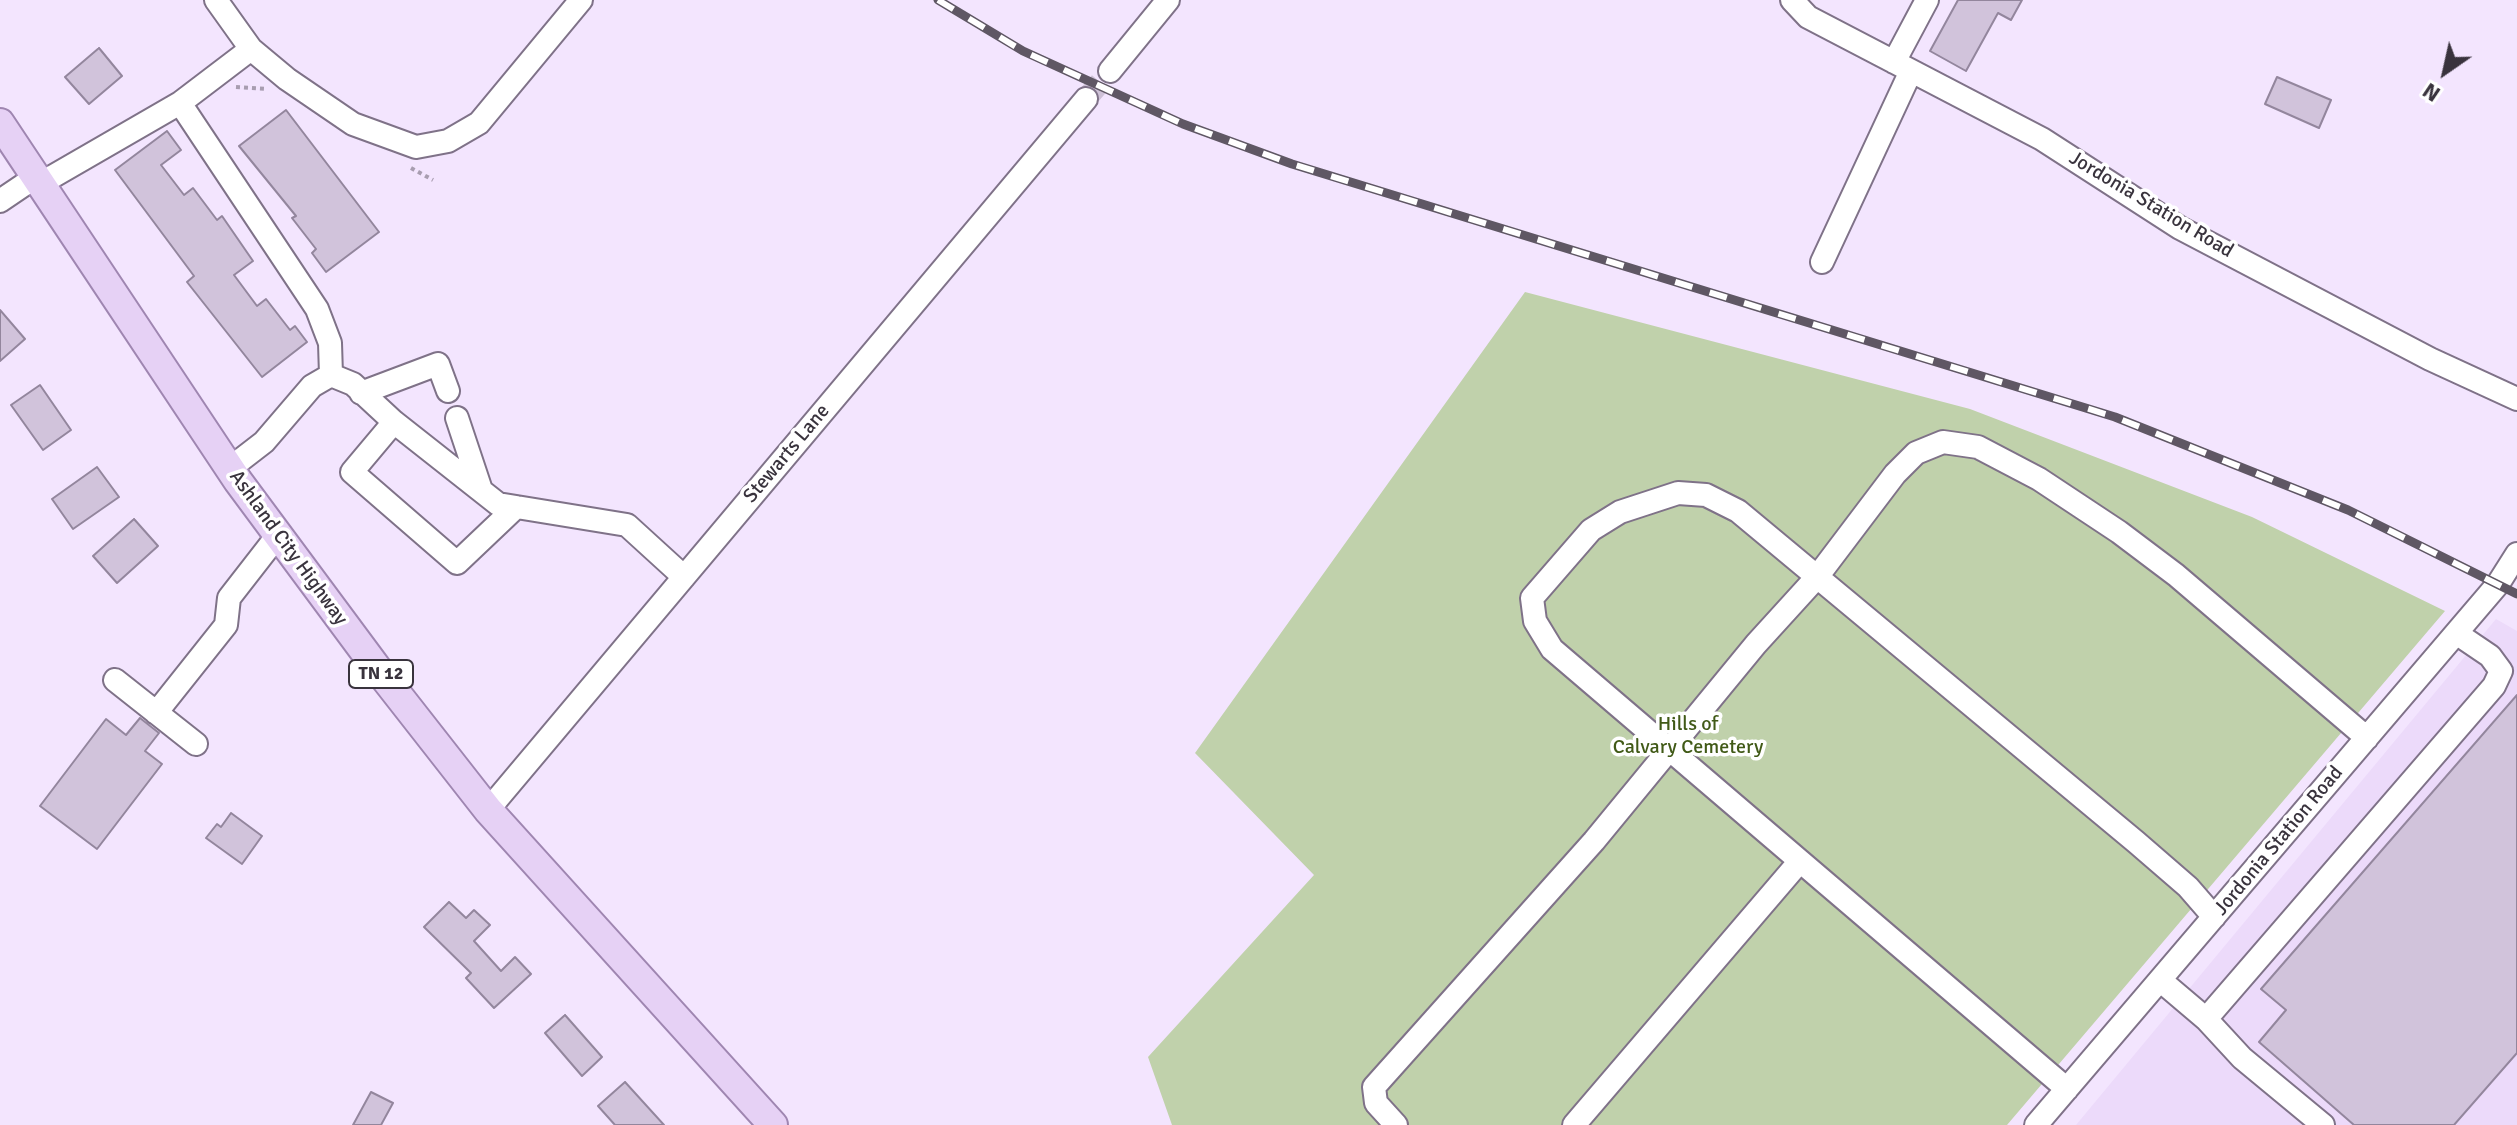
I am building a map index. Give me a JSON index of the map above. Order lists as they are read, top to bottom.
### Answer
{
  "streets": {
    "main road": ["Ashland City Highway", "TN 12"],
    "street": ["Jordonia Station Road", "Stewarts Lane"]
  },
  "crossings": [
    ["Stewarts Lane", "Ashland City Highway"]
  ],
  "parks": ["Hills of Calvary Cemetery"],
  "north": "bottom left"
}
